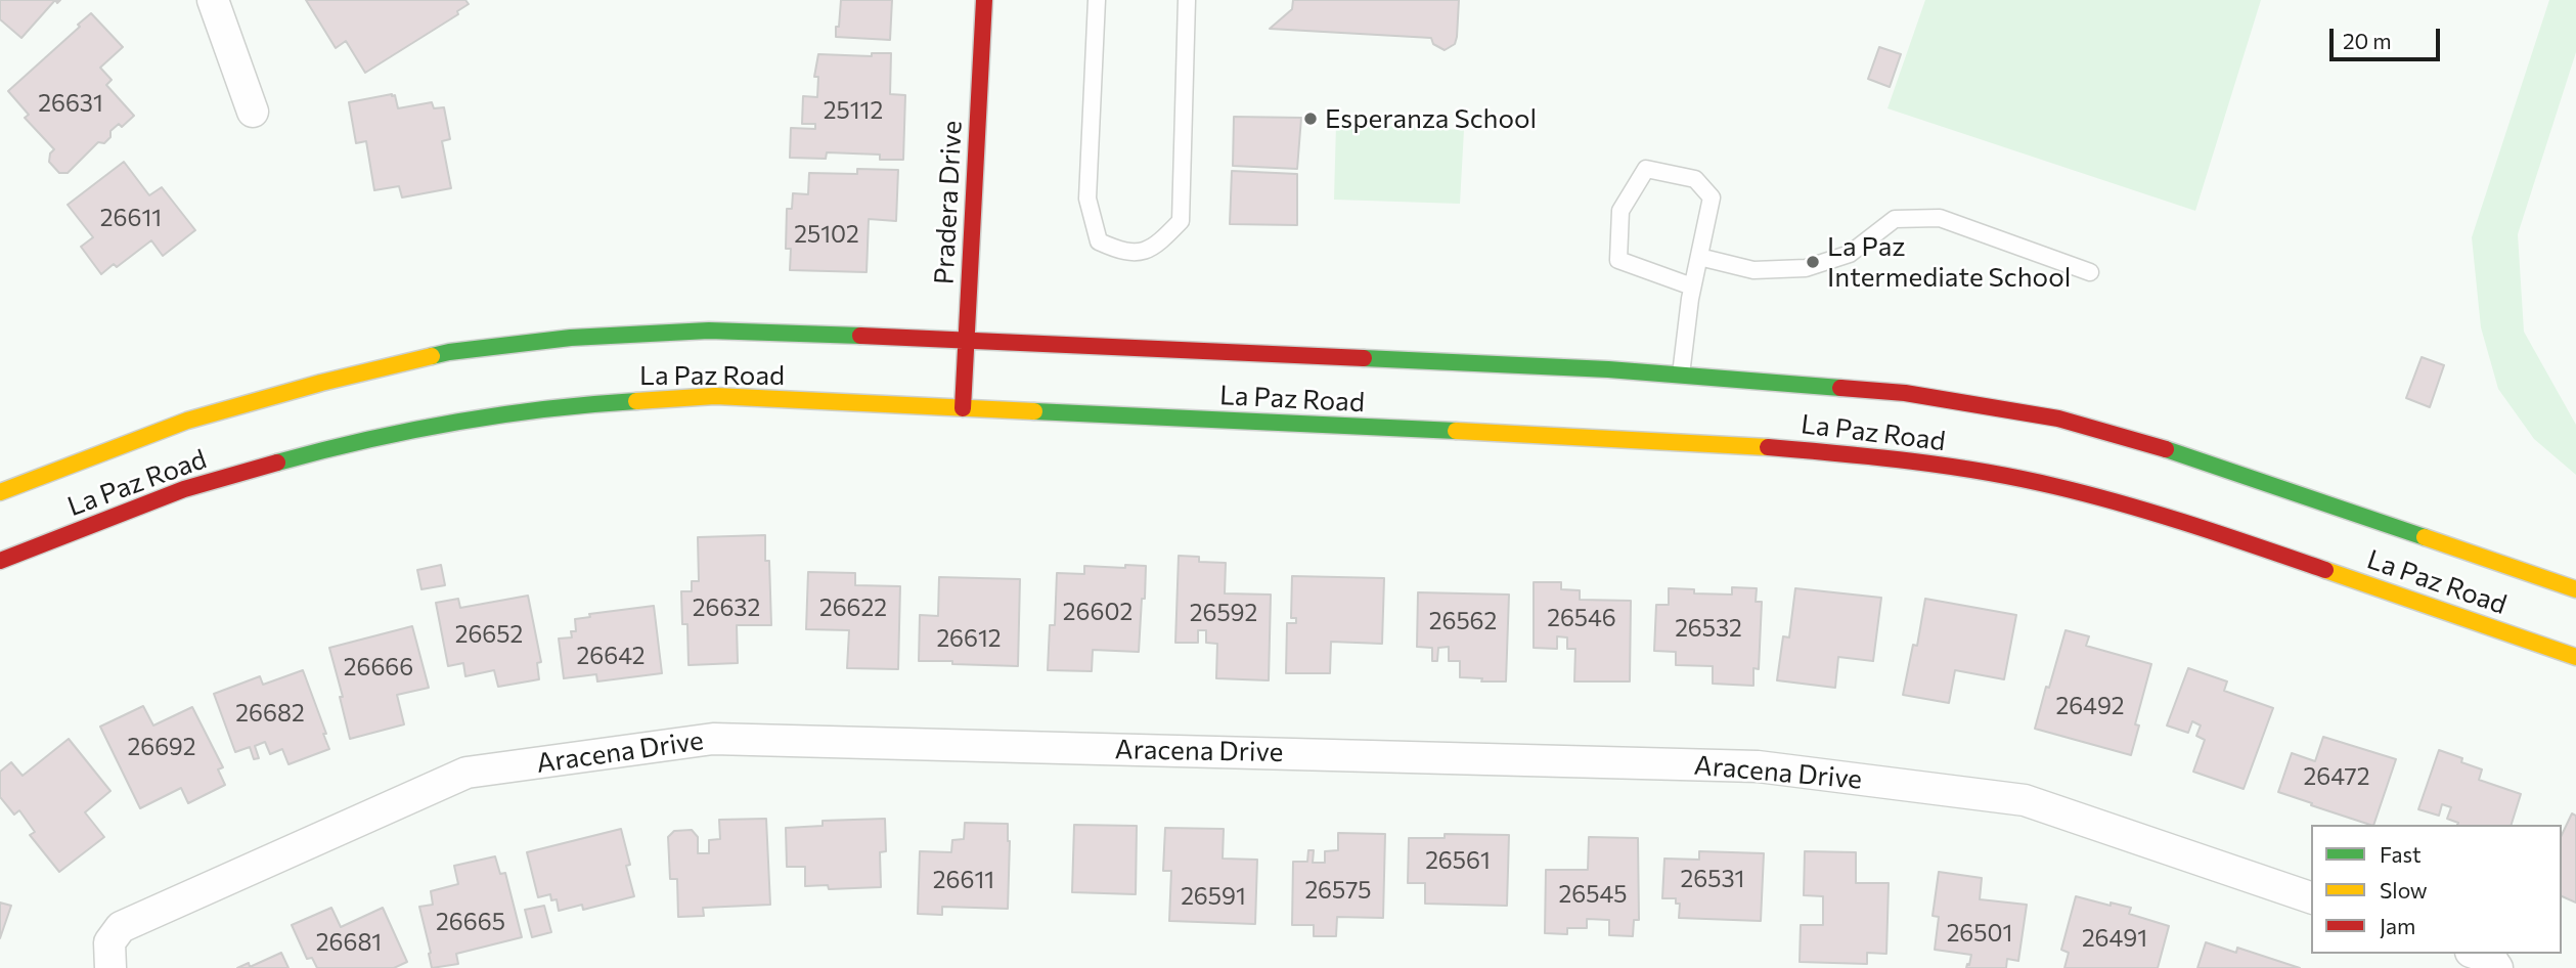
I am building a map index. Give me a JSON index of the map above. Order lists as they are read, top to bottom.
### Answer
{
  "streets": {
    "main road": ["Pradera Drive", "La Paz Road"],
    "street": ["Aracena Drive"]
  },
  "crossings": [
    ["Pradera Drive", "La Paz Road"]
  ],
  "places": ["Esperanza School", "La Paz Intermediate School"],
  "house_numbers": [
    "26631",
    "25112",
    "26611",
    "25102",
    "26632",
    "26622",
    "26602",
    "26592",
    "26546",
    "26562",
    "26532",
    "26652",
    "26612",
    "26642",
    "26666",
    "26492",
    "26682",
    "26692",
    "26472",
    "26561",
    "26531",
    "26611",
    "26575",
    "26545",
    "26591",
    "26665",
    "26501",
    "26491",
    "26681"
  ],
  "legend": ["Fast", "Slow", "Jam"],
  "scale_bar": "20 m"
}
